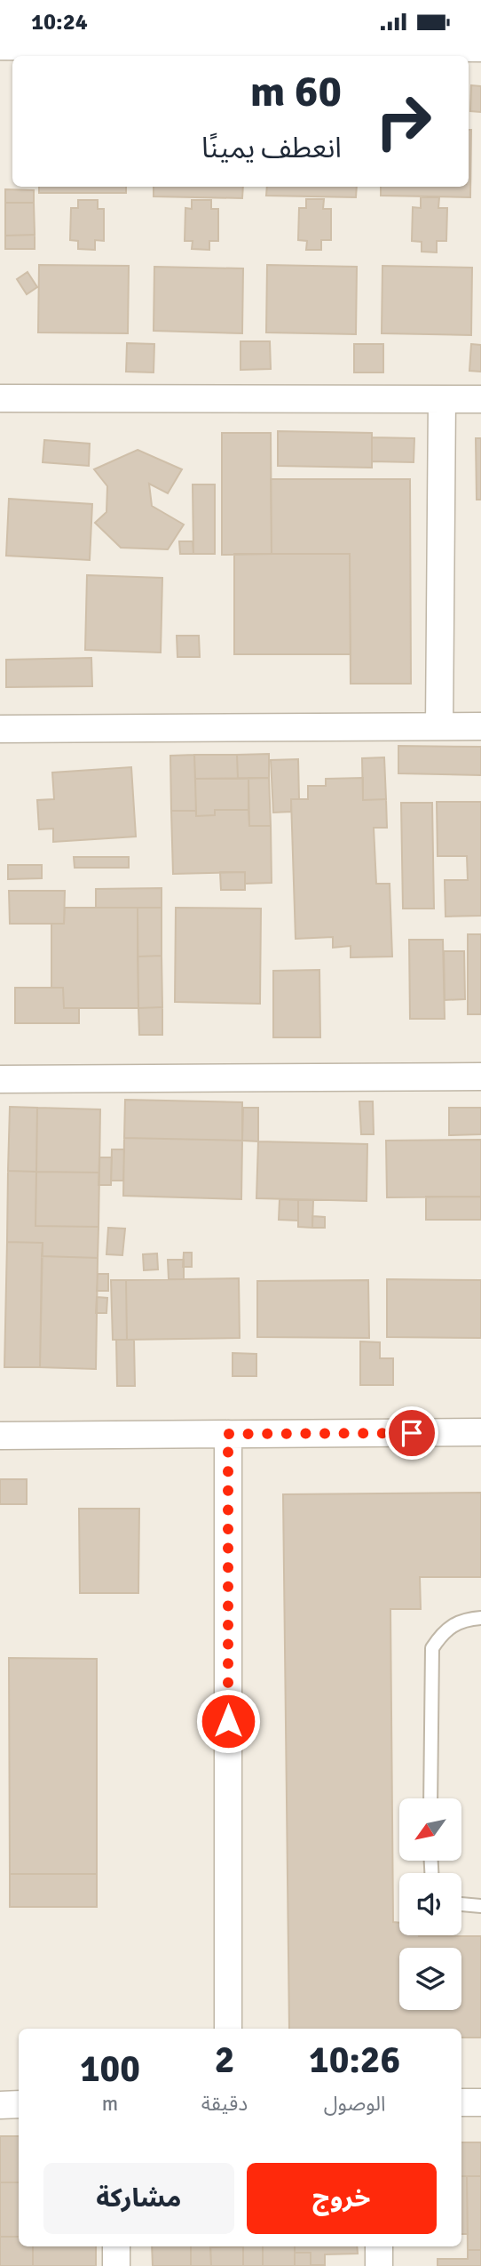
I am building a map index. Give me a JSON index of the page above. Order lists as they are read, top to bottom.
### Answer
{
  "north": "bottom left",
  "page": {
    "status": "10:24",
    "turn": ["60 m", "انعطف يمينًا"],
    "eta": [
      "10:26",
      "الوصول",
      "2",
      "دقيقة",
      "100",
      "m"
    ],
    "buttons": ["خروج", "مشاركة"]
  }
}
